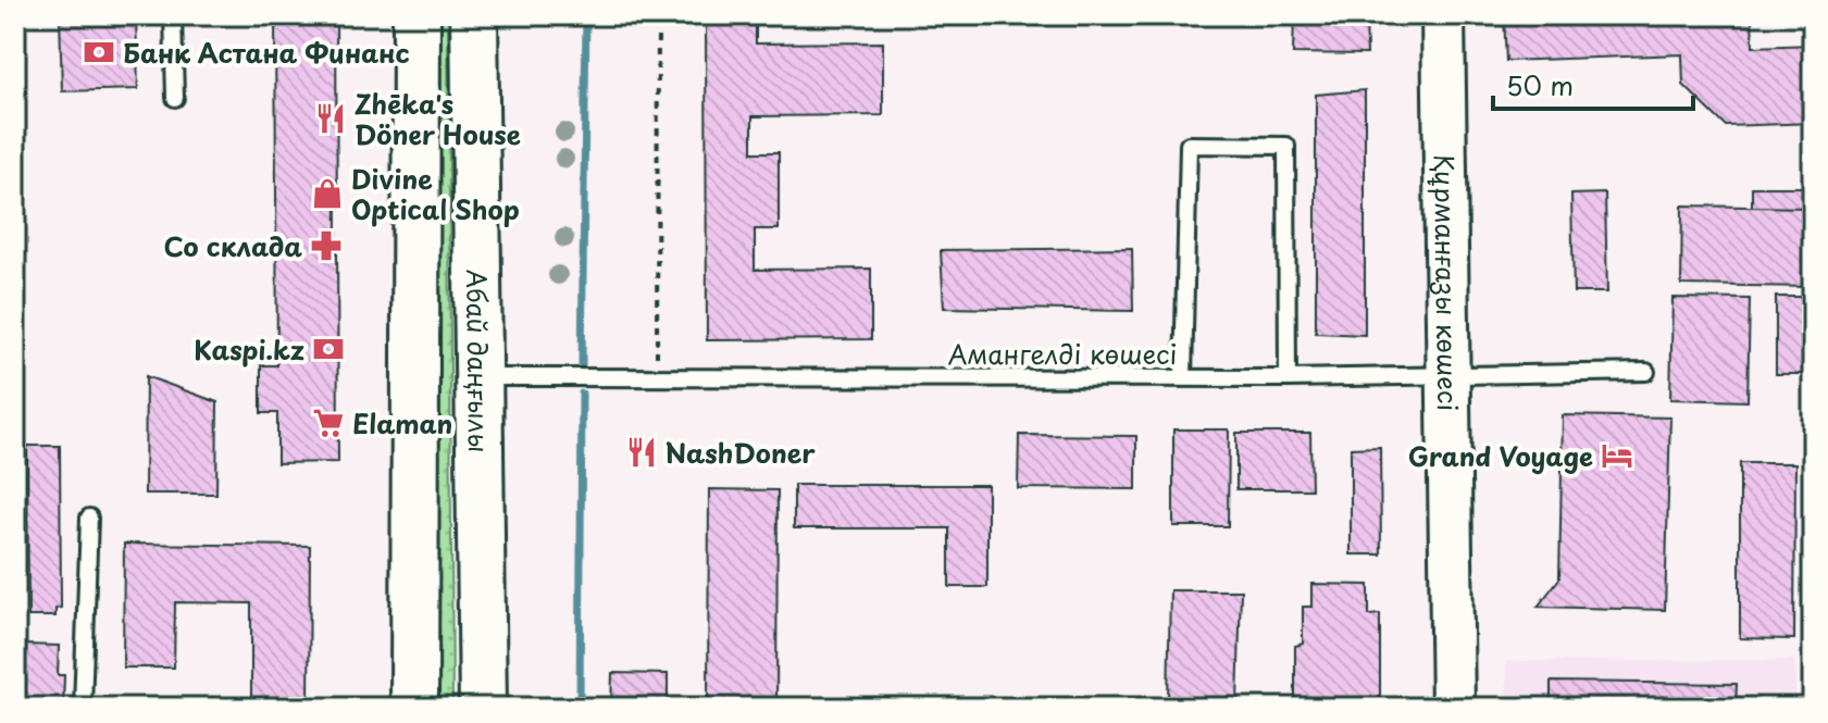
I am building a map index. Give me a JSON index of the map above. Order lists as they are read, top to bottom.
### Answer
{
  "streets": {
    "main road": ["Абай даңғылы"],
    "street": ["Құрманғазы көшесі"],
    "lane": ["Амангелді көшесі"]
  },
  "crossings": [
    ["Құрманғазы көшесі", "Амангелді көшесі"],
    ["Амангелді көшесі", "Абай даңғылы"]
  ],
  "places": {
    "bank": ["Банк Астана Финанс", "Kaspi.kz"],
    "restaurant": ["Zhēka's Döner House", "NashDoner"],
    "shop": ["Divine Optical Shop"],
    "pharmacy": ["Со склада"],
    "supermarket": ["Elaman"],
    "hotel": ["Grand Voyage"]
  },
  "scale_bar": "50 m"
}
